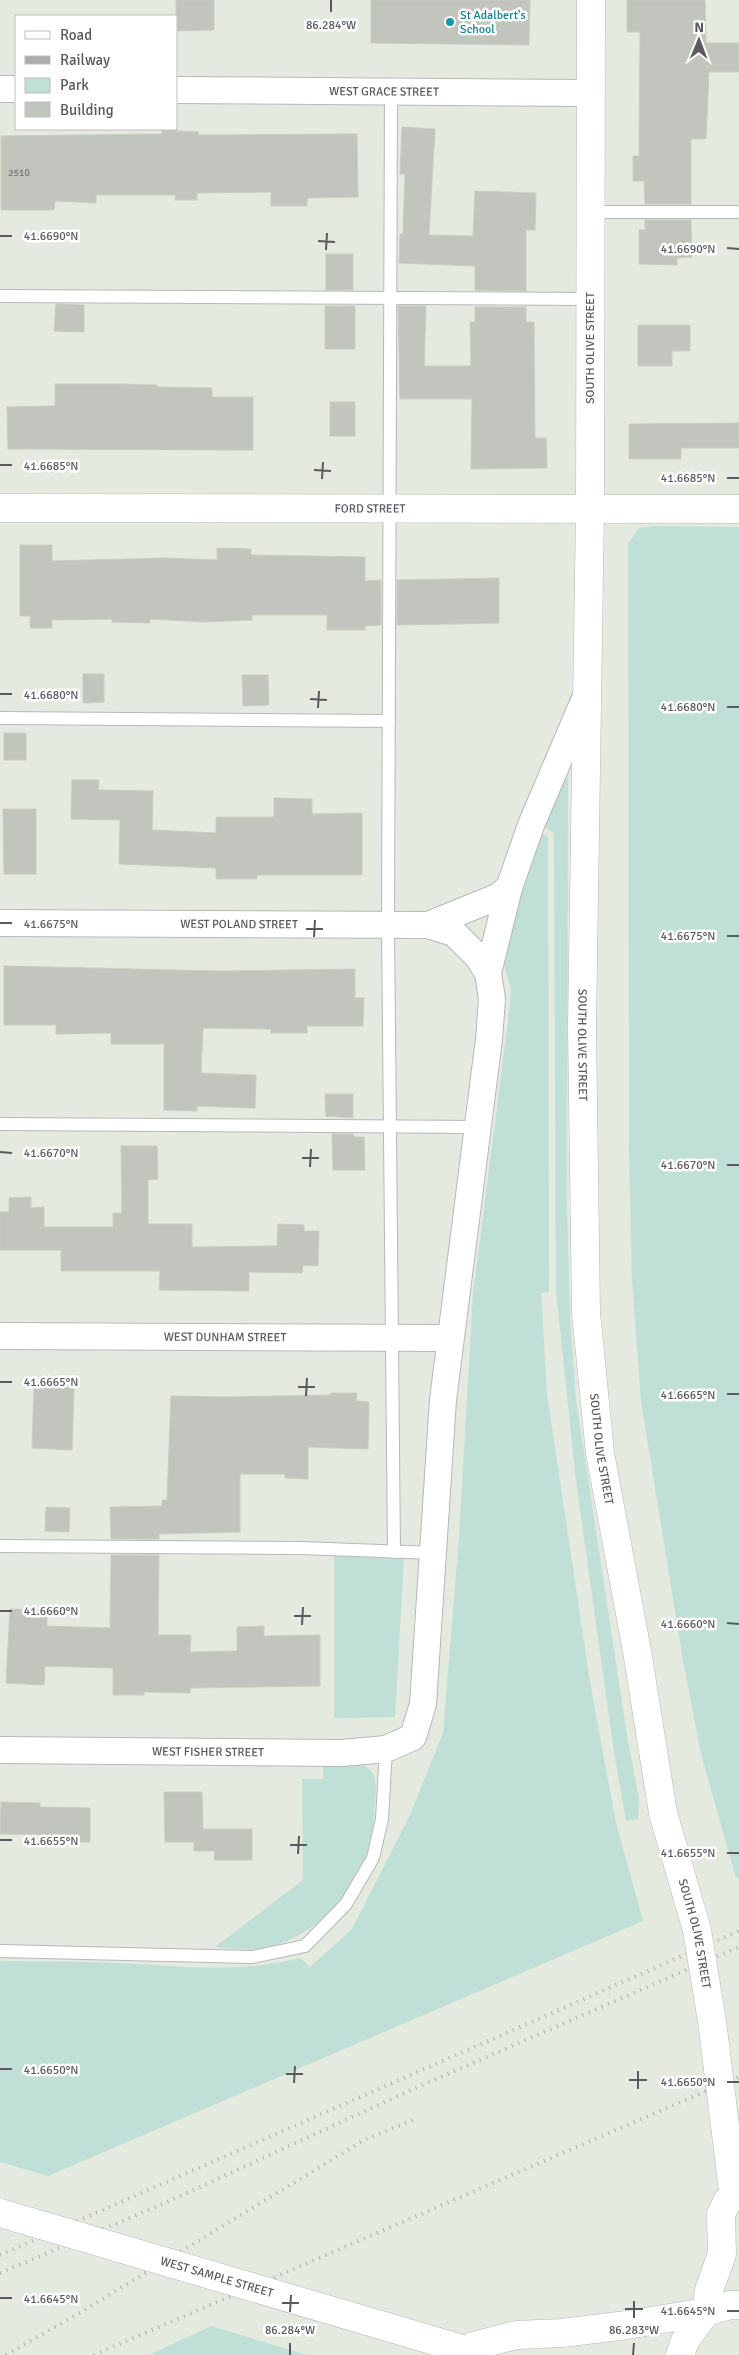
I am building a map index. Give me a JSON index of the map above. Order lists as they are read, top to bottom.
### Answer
{
  "streets": {
    "street": [
      "WEST GRACE STREET",
      "SOUTH OLIVE STREET",
      "FORD STREET",
      "WEST POLAND STREET",
      "WEST DUNHAM STREET",
      "WEST FISHER STREET",
      "WEST SAMPLE STREET"
    ]
  },
  "crossings": [
    ["WEST GRACE STREET", "SOUTH OLIVE STREET"],
    ["SOUTH OLIVE STREET", "FORD STREET"],
    ["SOUTH OLIVE STREET", "WEST POLAND STREET"],
    ["SOUTH OLIVE STREET", "WEST DUNHAM STREET"],
    ["SOUTH OLIVE STREET", "WEST FISHER STREET"],
    ["SOUTH OLIVE STREET", "WEST SAMPLE STREET"]
  ],
  "places": ["St Adalbert's School"],
  "house_numbers": ["2510"],
  "legend": [
    "Road",
    "Railway",
    "Park",
    "Building"
  ],
  "north": "top",
  "coordinates": [
    "86.284°W",
    "41.6690°N",
    "41.6685°N",
    "41.6680°N",
    "41.6675°N",
    "41.6670°N",
    "41.6665°N",
    "41.6660°N",
    "41.6655°N",
    "41.6650°N",
    "41.6645°N",
    "86.283°W"
  ]
}
